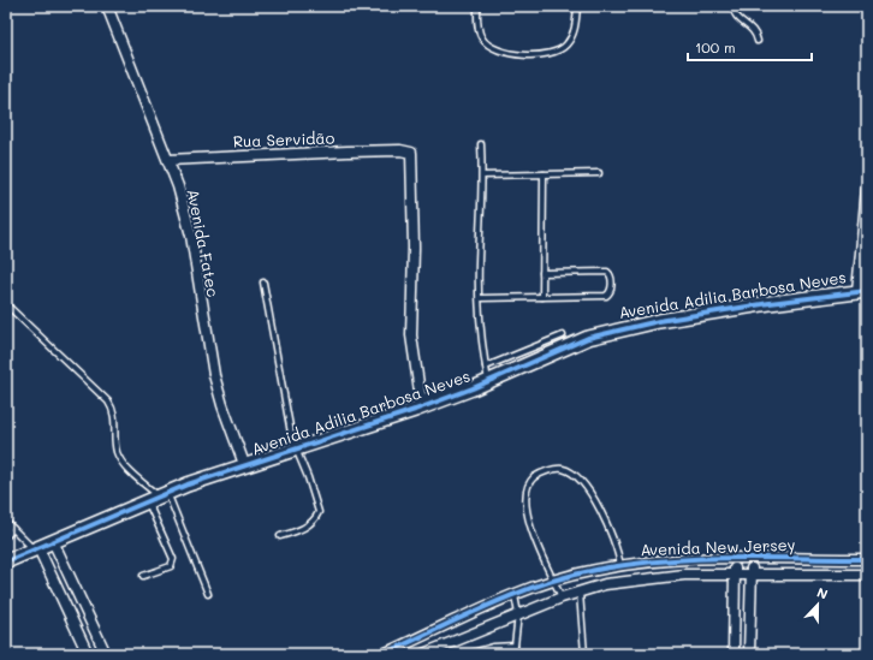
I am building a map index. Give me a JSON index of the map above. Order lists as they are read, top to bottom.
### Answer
{
  "streets": {
    "street": [
      "Rua Servidão",
      "Avenida Fatec",
      "Avenida Adilia Barbosa Neves",
      "Avenida New Jersey"
    ]
  },
  "crossings": [
    ["Rua Servidão", "Avenida Fatec"],
    ["Rua Servidão", "Avenida Adilia Barbosa Neves"],
    ["Avenida Fatec", "Avenida Adilia Barbosa Neves"]
  ],
  "scale_bar": "100 m",
  "north": "top"
}
